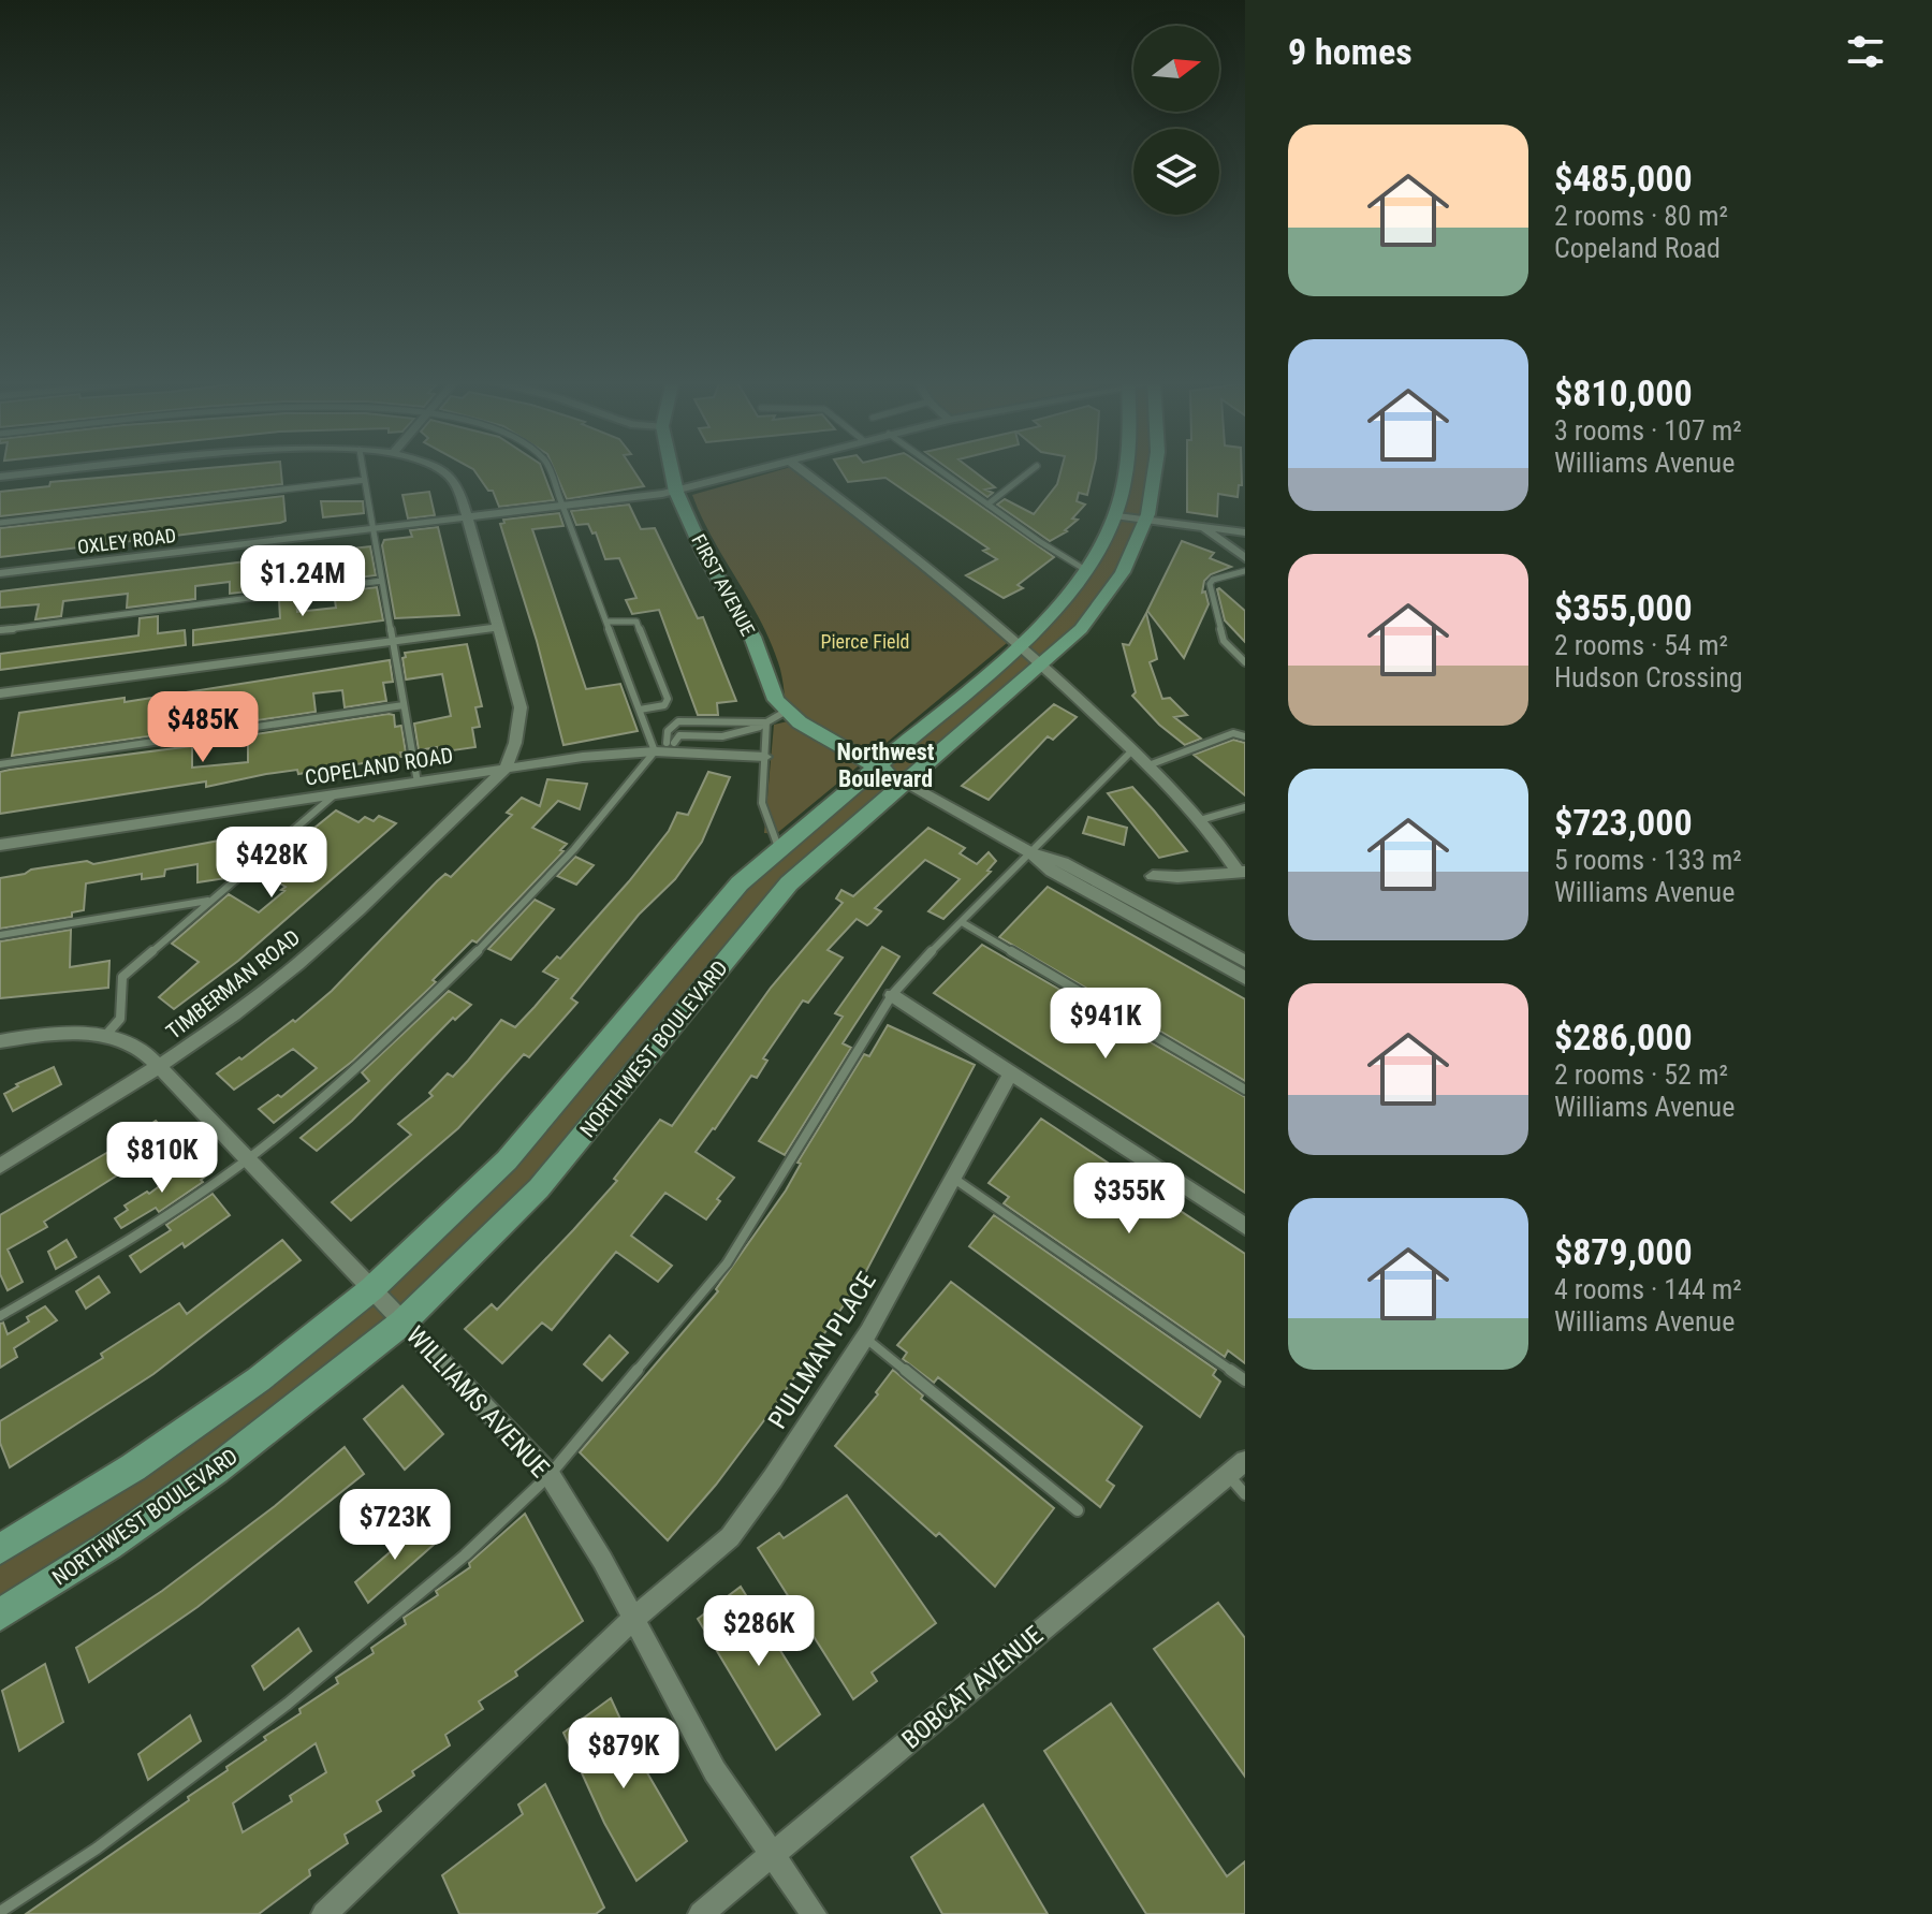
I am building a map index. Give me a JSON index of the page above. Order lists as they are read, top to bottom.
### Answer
{
  "streets": {
    "main road": ["FIRST AVENUE", "NORTHWEST BOULEVARD"],
    "street": [
      "OXLEY ROAD",
      "COPELAND ROAD",
      "TIMBERMAN ROAD",
      "PULLMAN PLACE",
      "WILLIAMS AVENUE",
      "BOBCAT AVENUE"
    ]
  },
  "crossings": [
    ["OXLEY ROAD", "FIRST AVENUE"],
    ["FIRST AVENUE", "NORTHWEST BOULEVARD"],
    ["COPELAND ROAD", "TIMBERMAN ROAD"],
    ["TIMBERMAN ROAD", "WILLIAMS AVENUE"],
    ["NORTHWEST BOULEVARD", "WILLIAMS AVENUE"],
    ["PULLMAN PLACE", "WILLIAMS AVENUE"],
    ["WILLIAMS AVENUE", "BOBCAT AVENUE"]
  ],
  "districts": ["Northwest Boulevard"],
  "parks": ["Pierce Field"],
  "north": "right",
  "page": {
    "heading": "9 homes",
    "list": [
      {
        "name": "$485,000",
        "note": "2 rooms · 80 m² · Copeland Road"
      },
      {
        "name": "$810,000",
        "note": "3 rooms · 107 m² · Williams Avenue"
      },
      {
        "name": "$355,000",
        "note": "2 rooms · 54 m² · Hudson Crossing"
      },
      {
        "name": "$723,000",
        "note": "5 rooms · 133 m² · Williams Avenue"
      },
      {
        "name": "$286,000",
        "note": "2 rooms · 52 m² · Williams Avenue"
      },
      {
        "name": "$879,000",
        "note": "4 rooms · 144 m² · Williams Avenue"
      }
    ],
    "price": [
      "$1.24M",
      "$485K",
      "$428K",
      "$941K",
      "$810K",
      "$355K",
      "$723K",
      "$286K",
      "$879K"
    ]
  }
}
